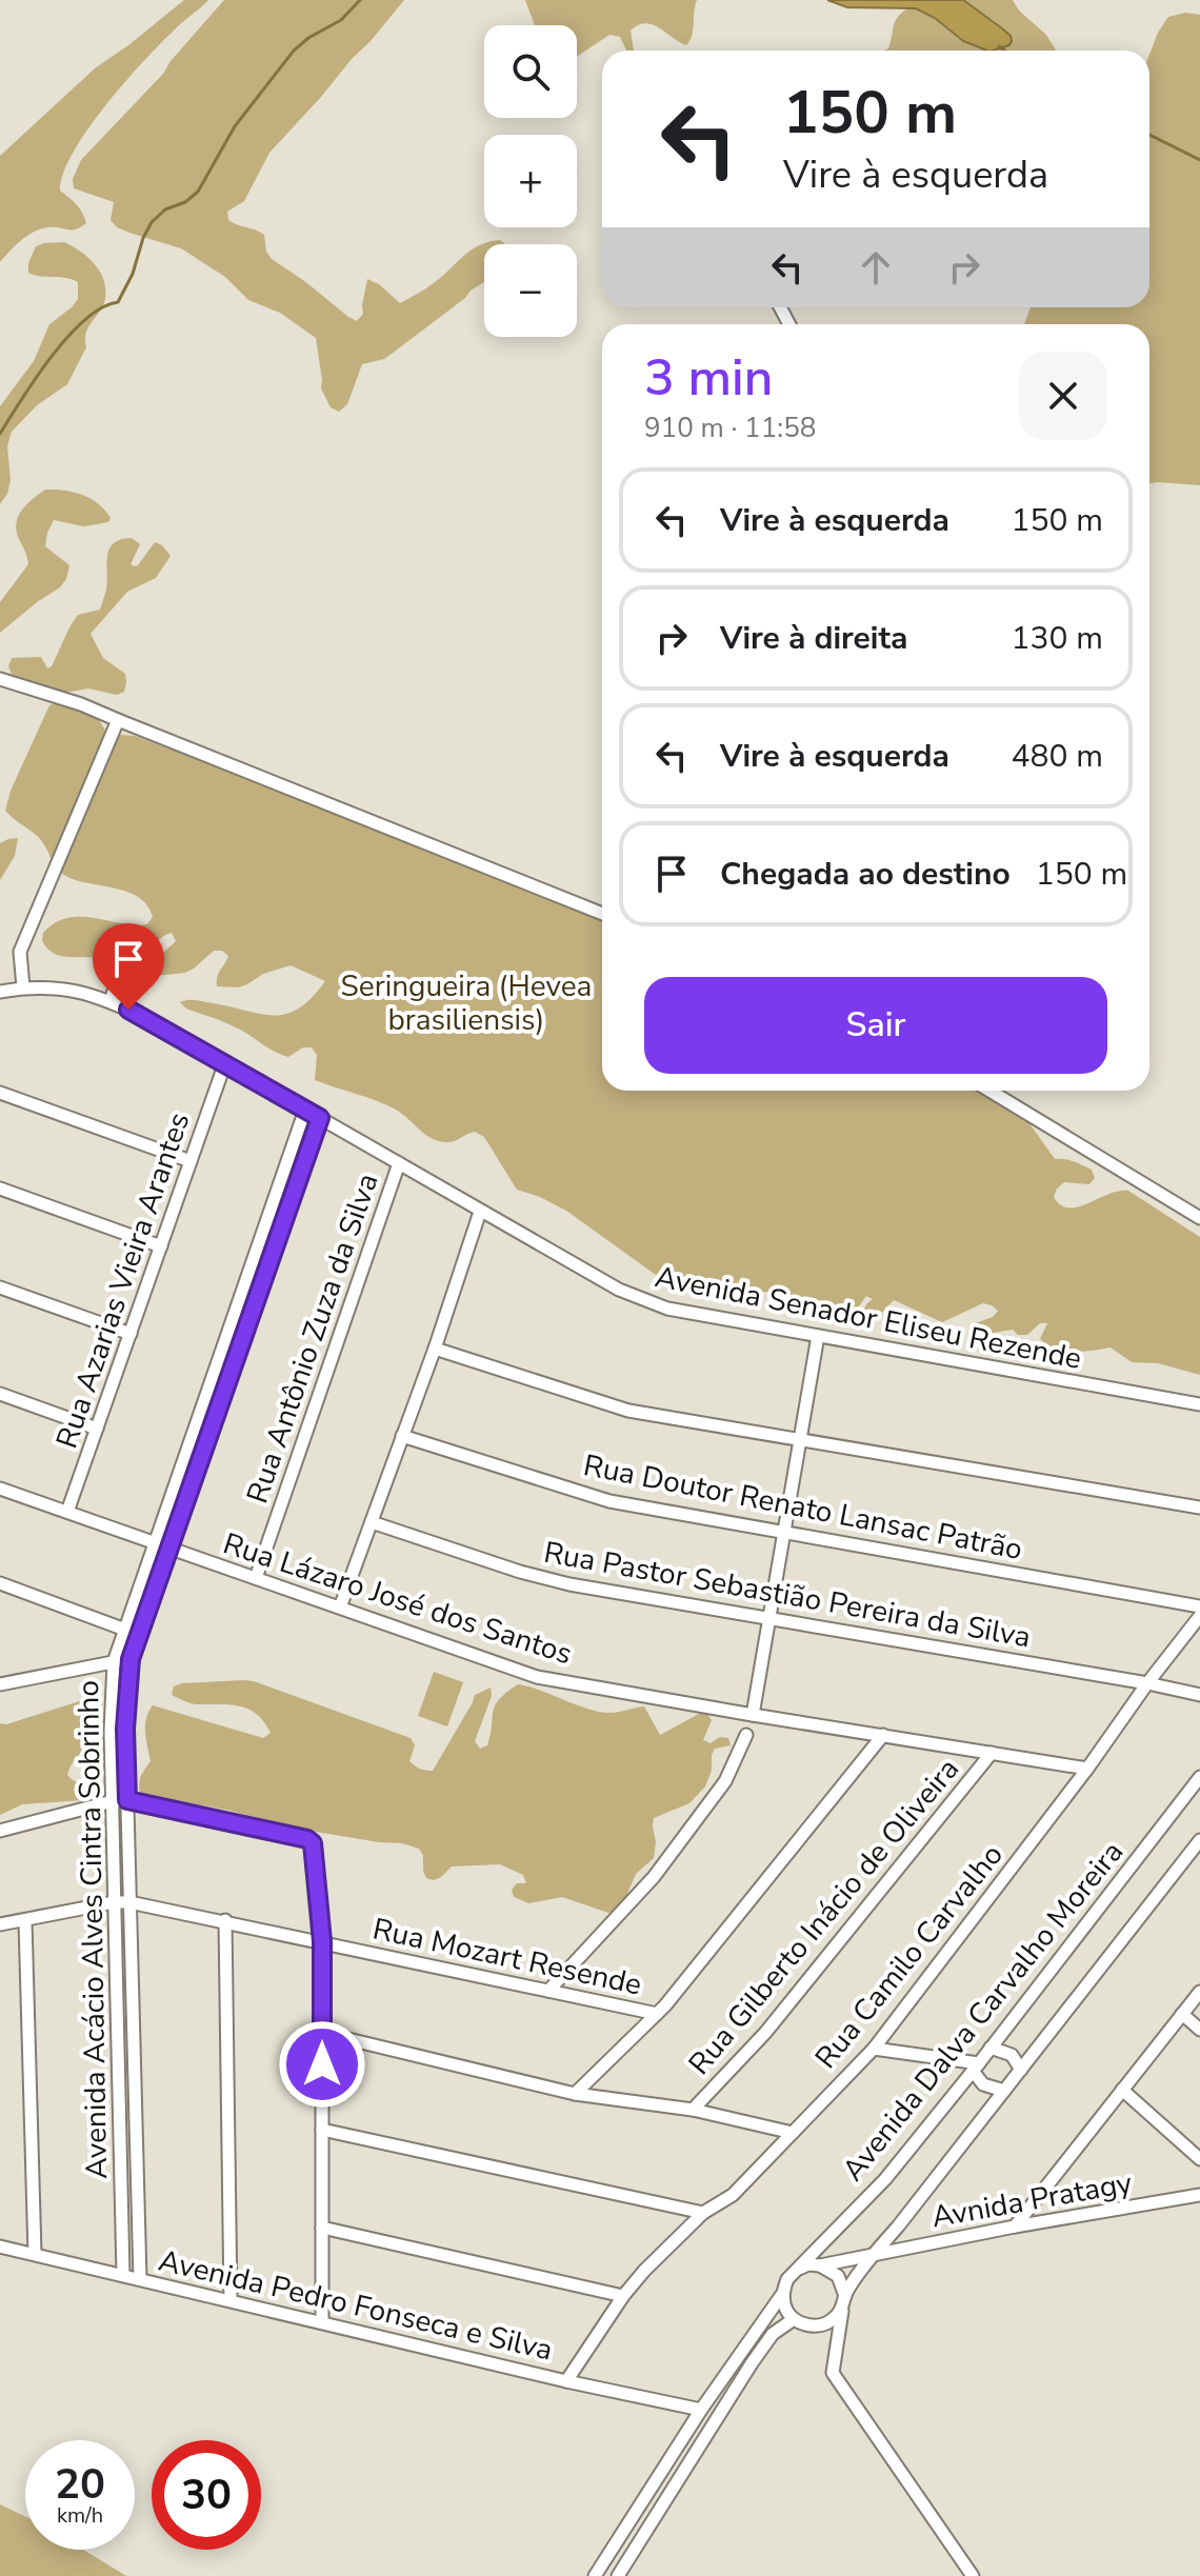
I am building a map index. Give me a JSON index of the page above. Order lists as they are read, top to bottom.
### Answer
{
  "streets": {
    "street": [
      "Rua Azarias Vieira Arantes",
      "Avenida Senador Eliseu Rezende",
      "Rua Antônio Zuza da Silva",
      "Rua Doutor Renato Lansac Patrão",
      "Rua Pastor Sebastião Pereira da Silva",
      "Rua Lázaro José dos Santos",
      "Rua Gilberto Inácio de Oliveira",
      "Avenida Acácio Alves Cintra Sobrinho",
      "Rua Mozart Resende",
      "Rua Camilo Carvalho",
      "Avenida Dalva Carvalho Moreira",
      "Avnida Pratagy",
      "Avenida Pedro Fonseca e Silva"
    ]
  },
  "crossings": [
    ["Rua Azarias Vieira Arantes", "Avenida Senador Eliseu Rezende"],
    ["Rua Azarias Vieira Arantes", "Rua Lázaro José dos Santos"],
    ["Avenida Senador Eliseu Rezende", "Rua Antônio Zuza da Silva"],
    ["Avenida Senador Eliseu Rezende", "Avenida Acácio Alves Cintra Sobrinho"],
    ["Rua Antônio Zuza da Silva", "Rua Lázaro José dos Santos"],
    ["Rua Pastor Sebastião Pereira da Silva", "Rua Camilo Carvalho"],
    ["Rua Lázaro José dos Santos", "Rua Gilberto Inácio de Oliveira"],
    ["Rua Lázaro José dos Santos", "Avenida Acácio Alves Cintra Sobrinho"],
    ["Rua Lázaro José dos Santos", "Rua Camilo Carvalho"],
    ["Avenida Acácio Alves Cintra Sobrinho", "Rua Mozart Resende"],
    ["Avenida Acácio Alves Cintra Sobrinho", "Avenida Pedro Fonseca e Silva"],
    ["Rua Camilo Carvalho", "Avenida Pedro Fonseca e Silva"],
    ["Avenida Dalva Carvalho Moreira", "Avnida Pratagy"]
  ],
  "parks": ["Seringueira (Hevea brasiliensis)"],
  "page": {
    "map_buttons": ["+", "−"],
    "turn": ["150 m", "Vire à esquerda"],
    "heading": ["3 min", "910 m · 11:58"],
    "list": [
      {
        "name": "Vire à esquerda",
        "value": "150 m"
      },
      {
        "name": "Vire à direita",
        "value": "130 m"
      },
      {
        "name": "Vire à esquerda",
        "value": "480 m"
      },
      {
        "name": "Chegada ao destino",
        "value": "150 m"
      }
    ],
    "buttons": "Sair",
    "speed": "20 km/h",
    "limit": "30"
  }
}
